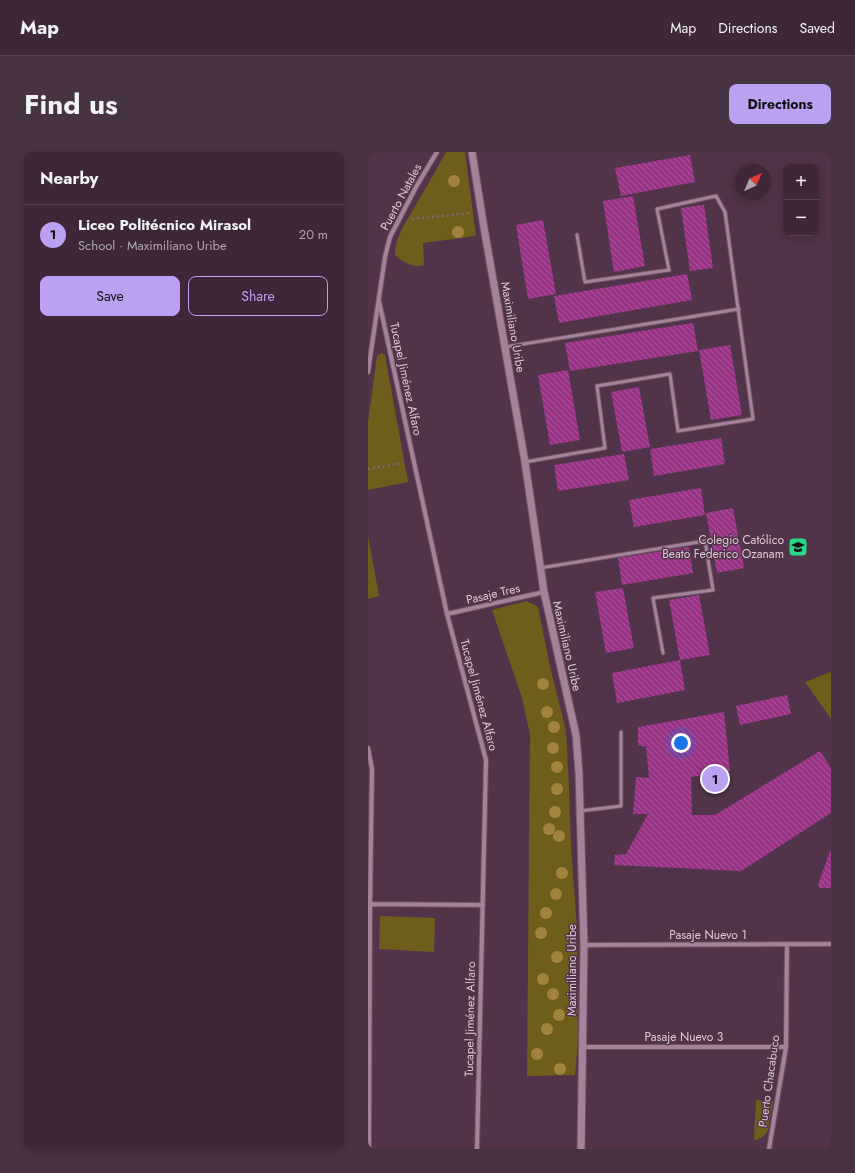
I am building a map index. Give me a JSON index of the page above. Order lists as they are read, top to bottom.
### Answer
{
  "streets": {
    "street": [
      "Puerto Natales",
      "Maximiliano Uribe",
      "Tucapel Jiménez Alfaro",
      "Pasaje Tres",
      "Pasaje Nuevo 1",
      "Pasaje Nuevo 3",
      "Puerto Chacabuco"
    ]
  },
  "crossings": [
    ["Puerto Natales", "Tucapel Jiménez Alfaro"],
    ["Maximiliano Uribe", "Pasaje Tres"],
    ["Maximiliano Uribe", "Pasaje Nuevo 1"],
    ["Maximiliano Uribe", "Pasaje Nuevo 3"],
    ["Tucapel Jiménez Alfaro", "Pasaje Tres"],
    ["Pasaje Nuevo 1", "Puerto Chacabuco"],
    ["Pasaje Nuevo 3", "Puerto Chacabuco"]
  ],
  "places": {
    "school or university": ["Colegio Católico Beato Federico Ozanam"]
  },
  "north": "top right",
  "page": {
    "header": "Map",
    "nav": ["Map", "Directions", "Saved"],
    "title": "Find us",
    "buttons": [
      "Directions",
      ["Save", "Share"]
    ],
    "heading": "Nearby",
    "map_buttons": ["+", "−"],
    "list": [
      {
        "mark": "1",
        "name": "Liceo Politécnico Mirasol",
        "note": "School · Maximiliano Uribe",
        "value": "20 m"
      }
    ],
    "pins": "1"
  }
}
